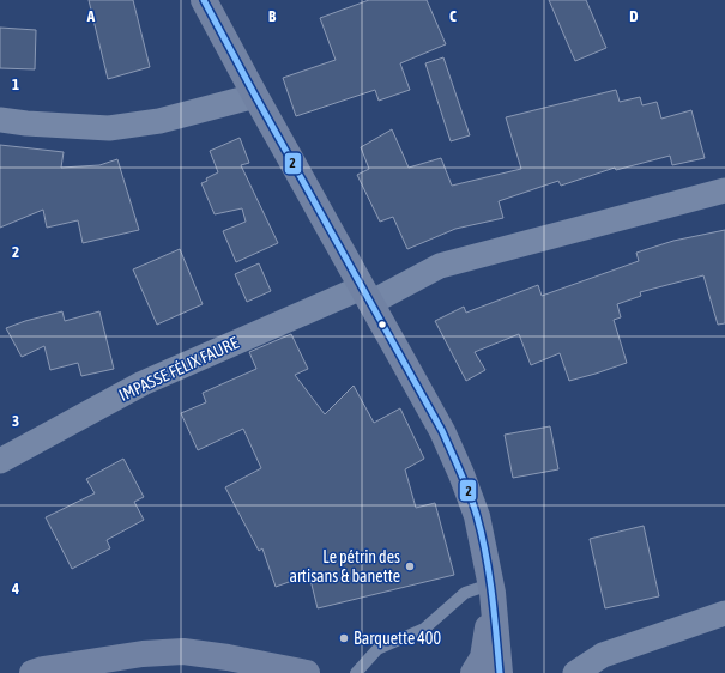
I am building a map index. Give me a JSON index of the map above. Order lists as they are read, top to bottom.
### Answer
{
  "streets": {
    "street": ["IMPASSE FÉLIX FAURE"]
  },
  "places": ["Le pétrin des artisans & banette", "Barquette 400"],
  "lines": ["transit line 2"],
  "grid": {
    "columns": [
      "A",
      "B",
      "C",
      "D"
    ],
    "rows": [
      "1",
      "2",
      "3",
      "4"
    ]
  }
}
